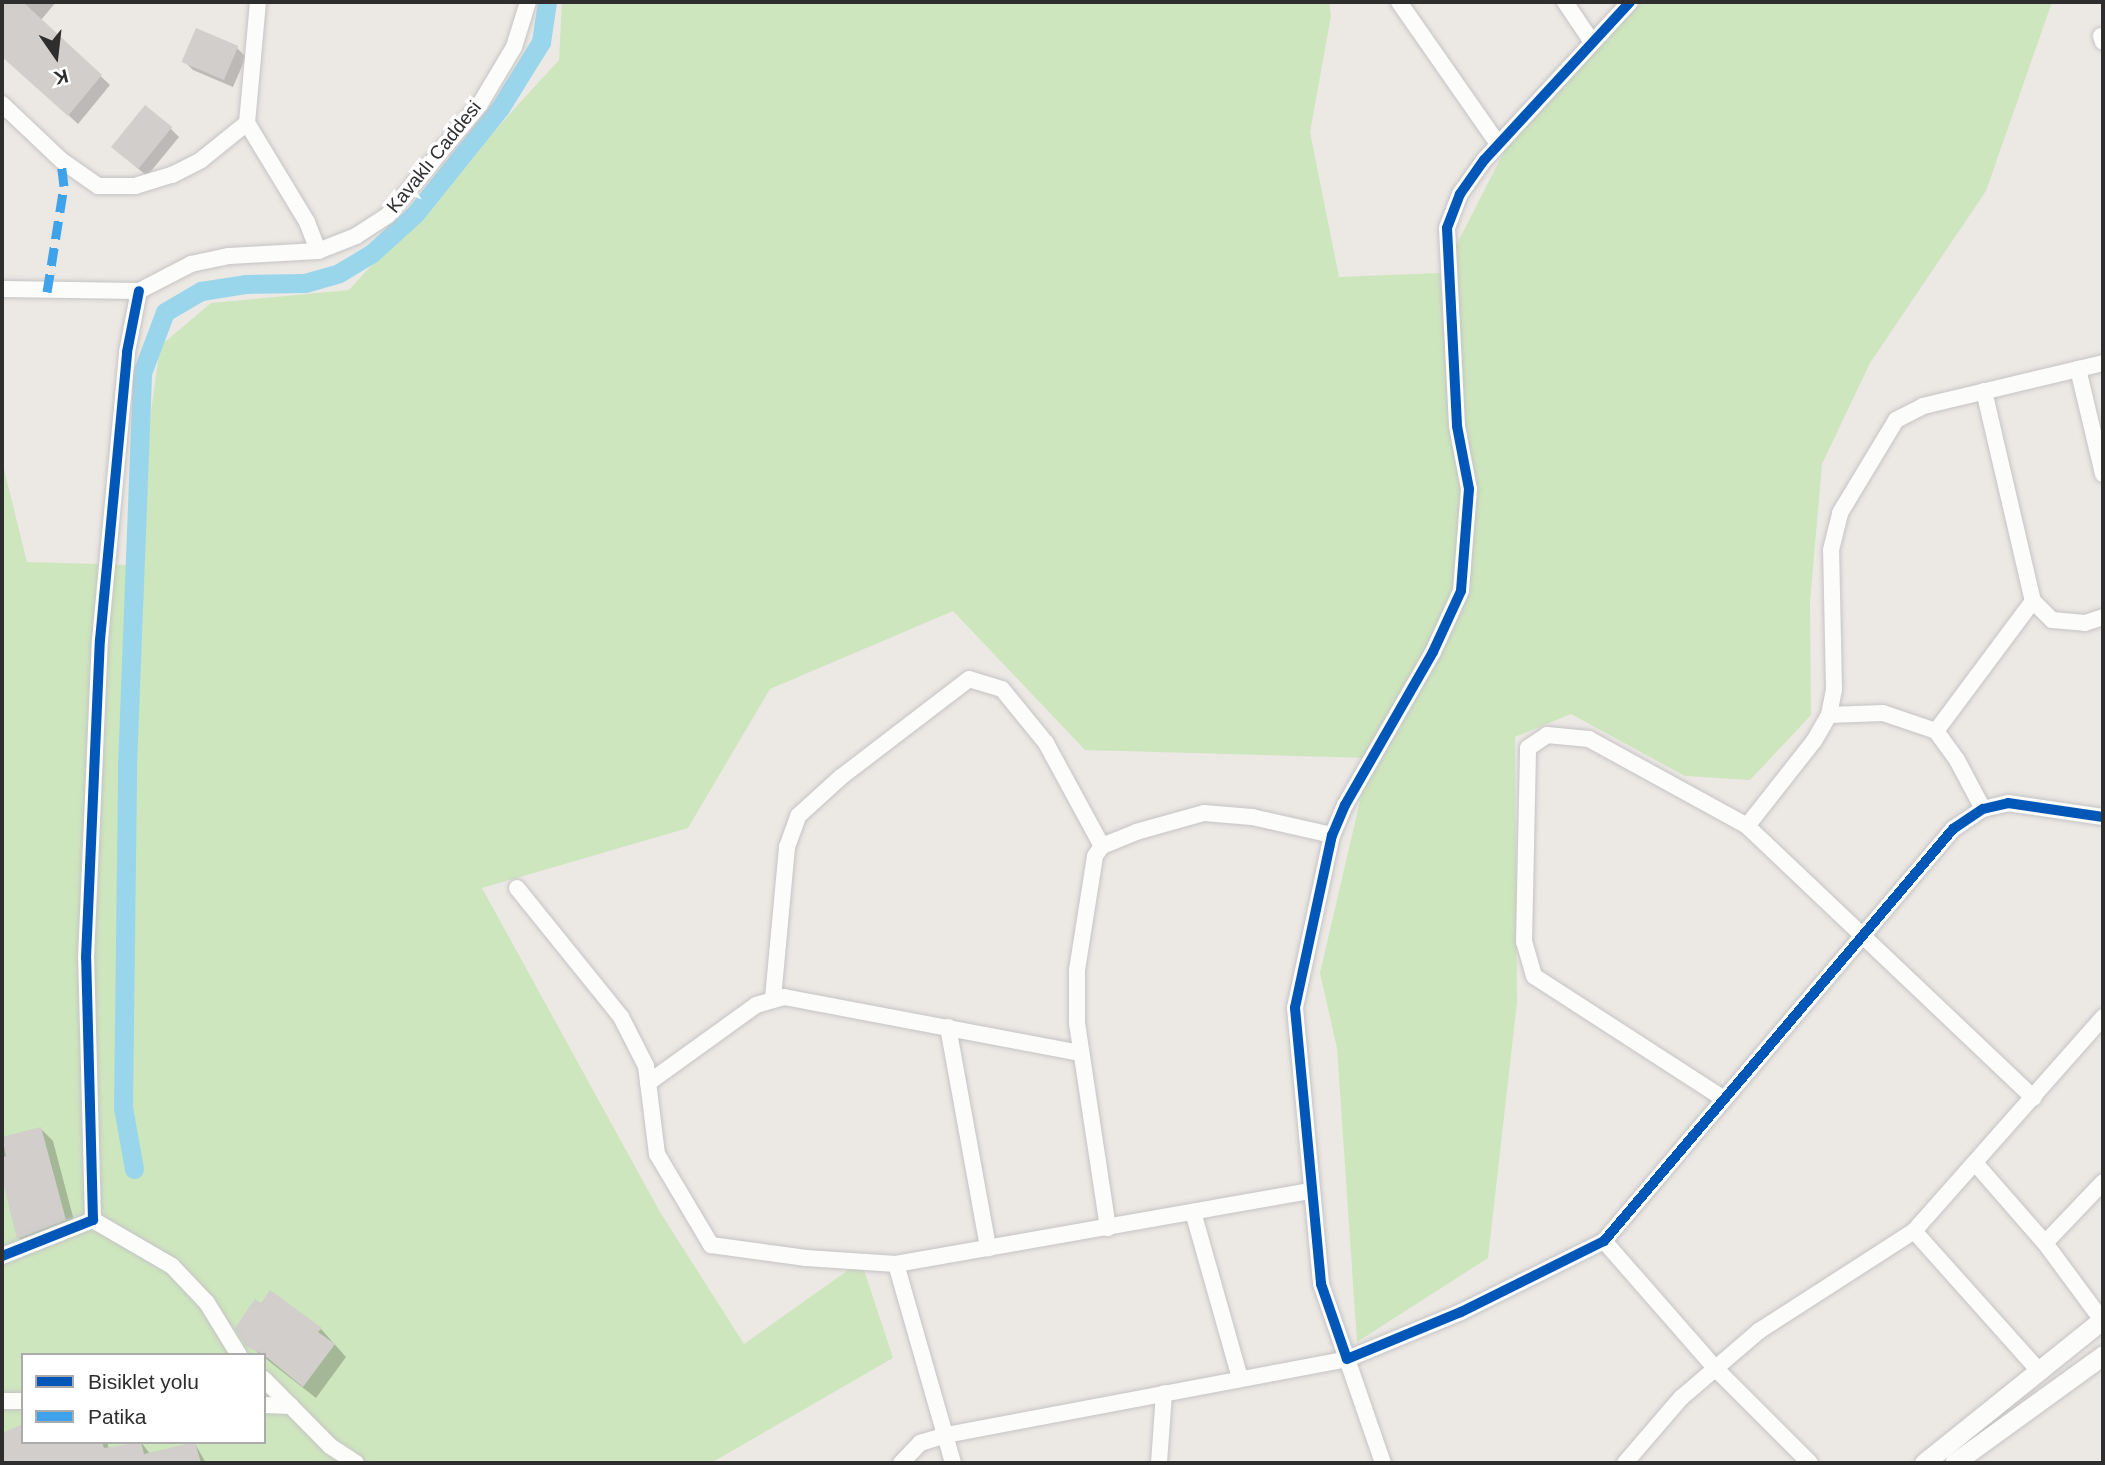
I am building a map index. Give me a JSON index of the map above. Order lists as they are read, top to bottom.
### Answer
{
  "streets": {
    "street": ["Kavaklı Caddesi"]
  },
  "legend": ["Bisiklet yolu", "Patika"],
  "north": "bottom"
}
